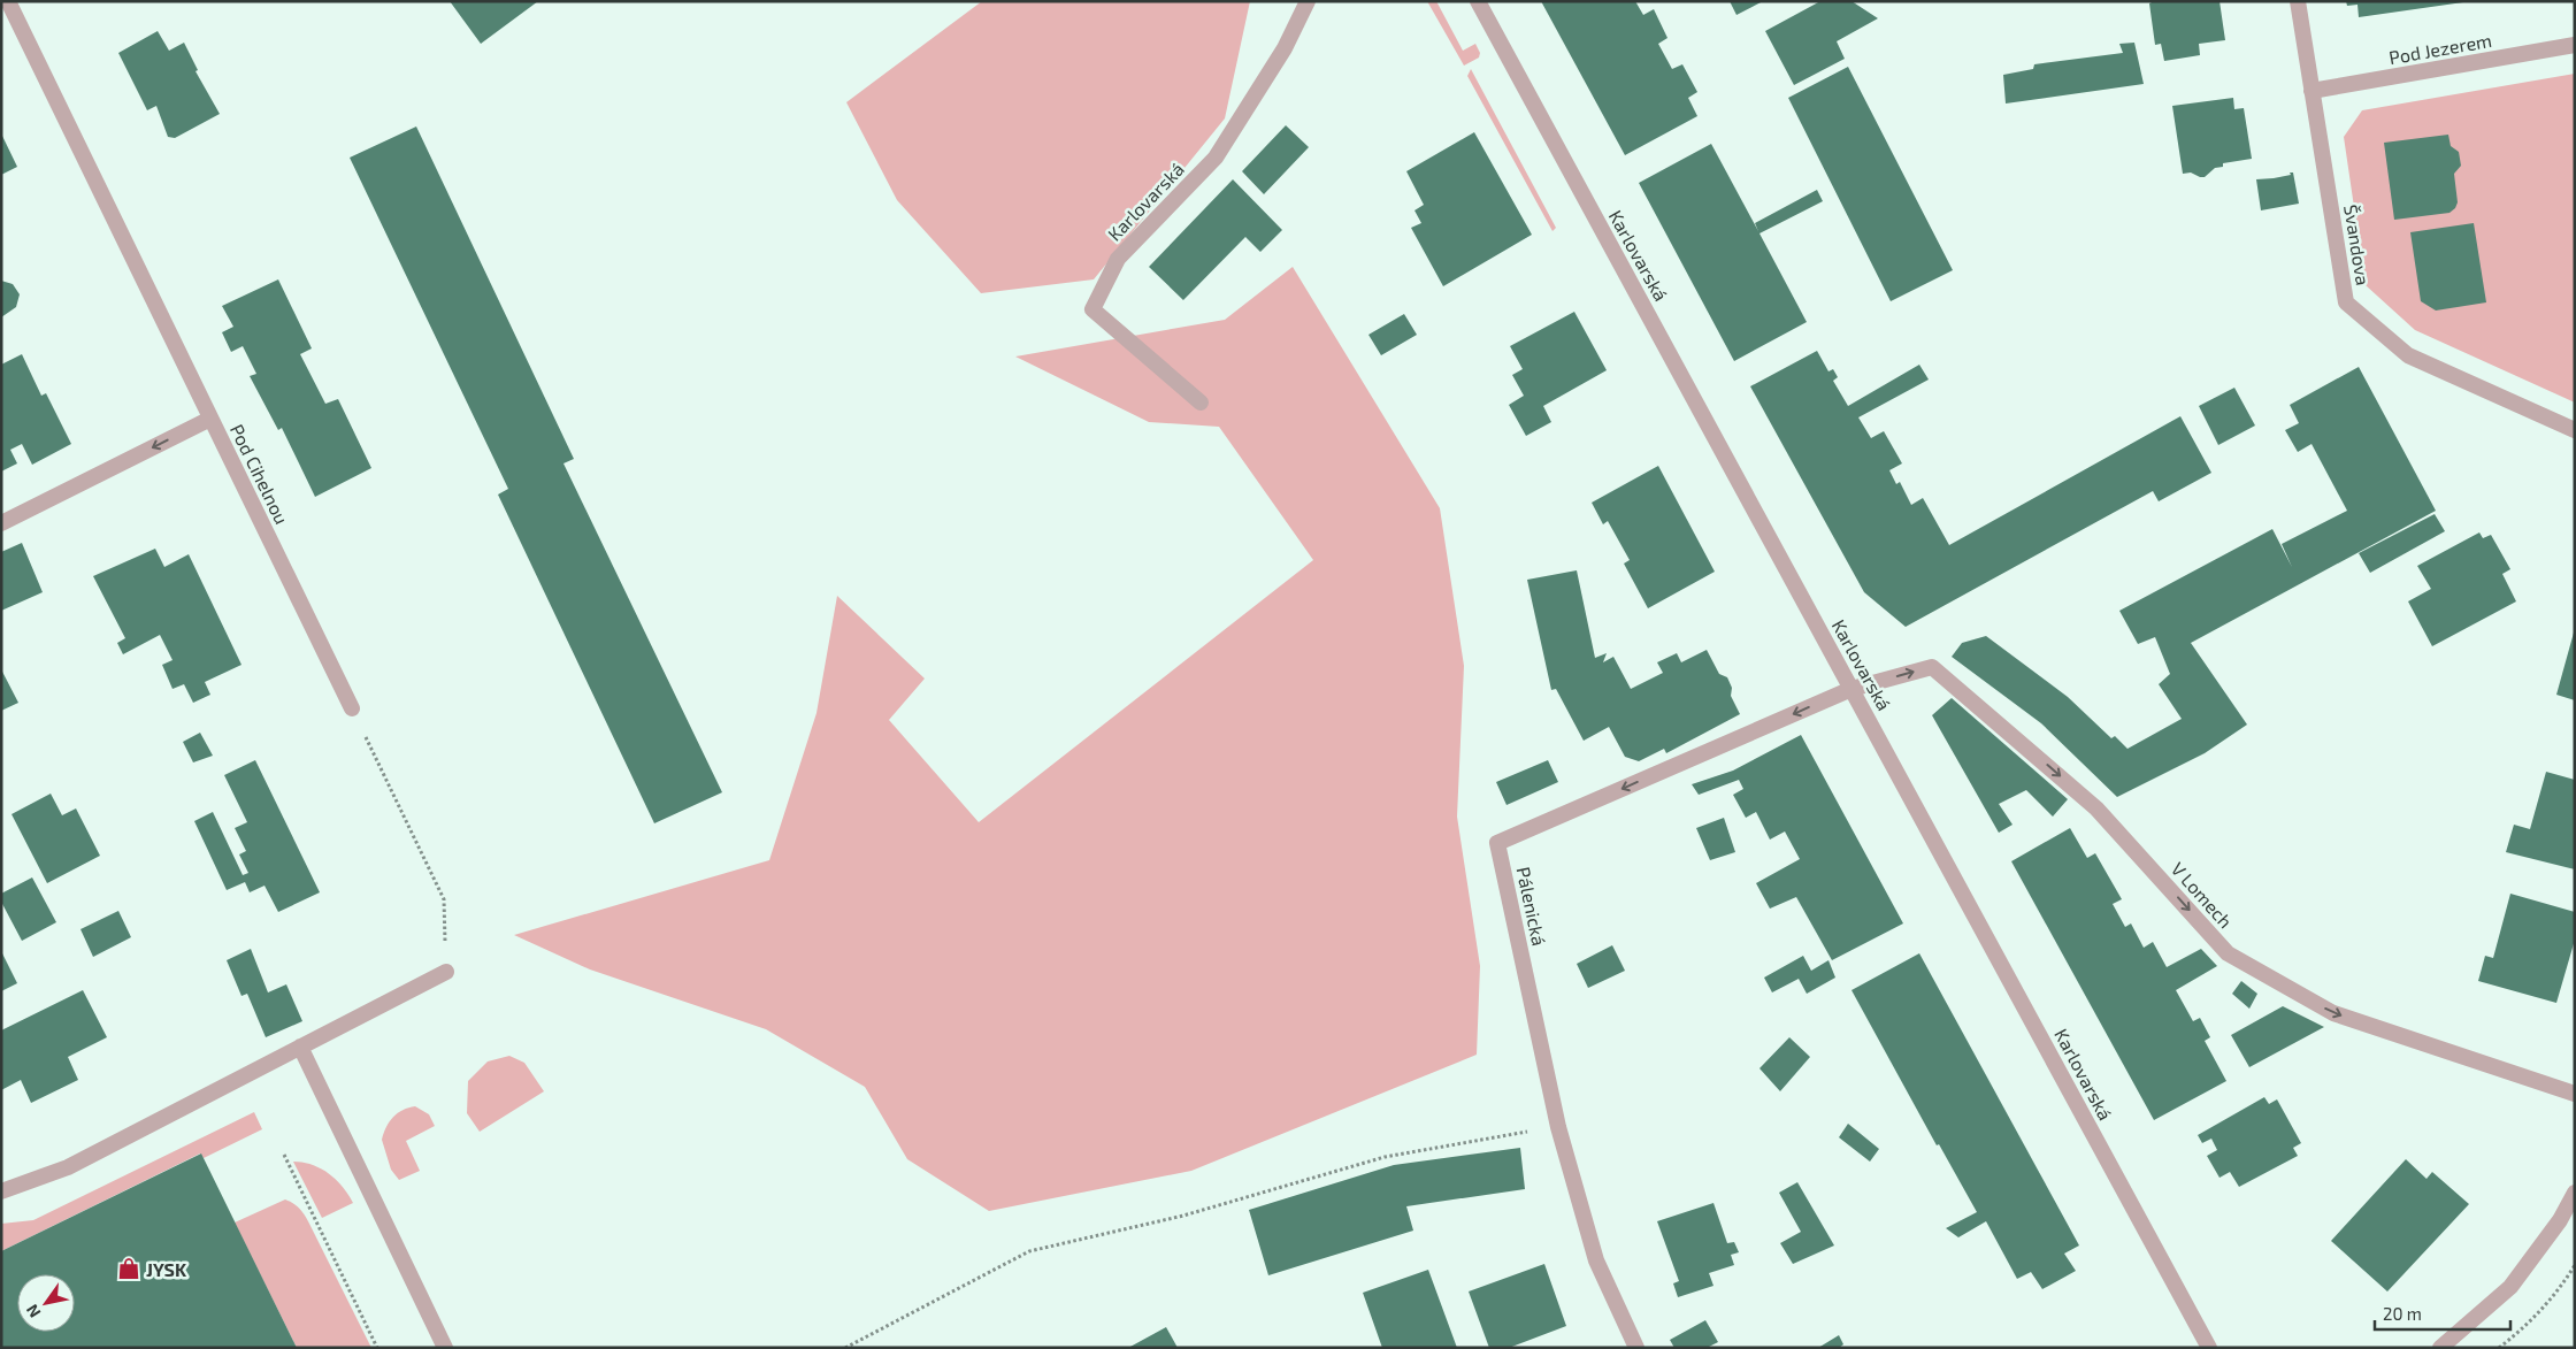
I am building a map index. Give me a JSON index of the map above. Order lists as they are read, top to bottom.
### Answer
{
  "streets": {
    "street": [
      "Pod Jezerem",
      "Karlovarská",
      "Švandova",
      "Pod Cihelnou",
      "V Lomech",
      "Pálenická"
    ]
  },
  "crossings": [
    ["Pod Jezerem", "Švandova"],
    ["Karlovarská", "V Lomech"],
    ["Karlovarská", "Pálenická"],
    ["V Lomech", "Pálenická"]
  ],
  "one_way": ["V Lomech"],
  "places": {
    "shop": ["JYSK"]
  },
  "scale_bar": "20 m",
  "north": "bottom left"
}
